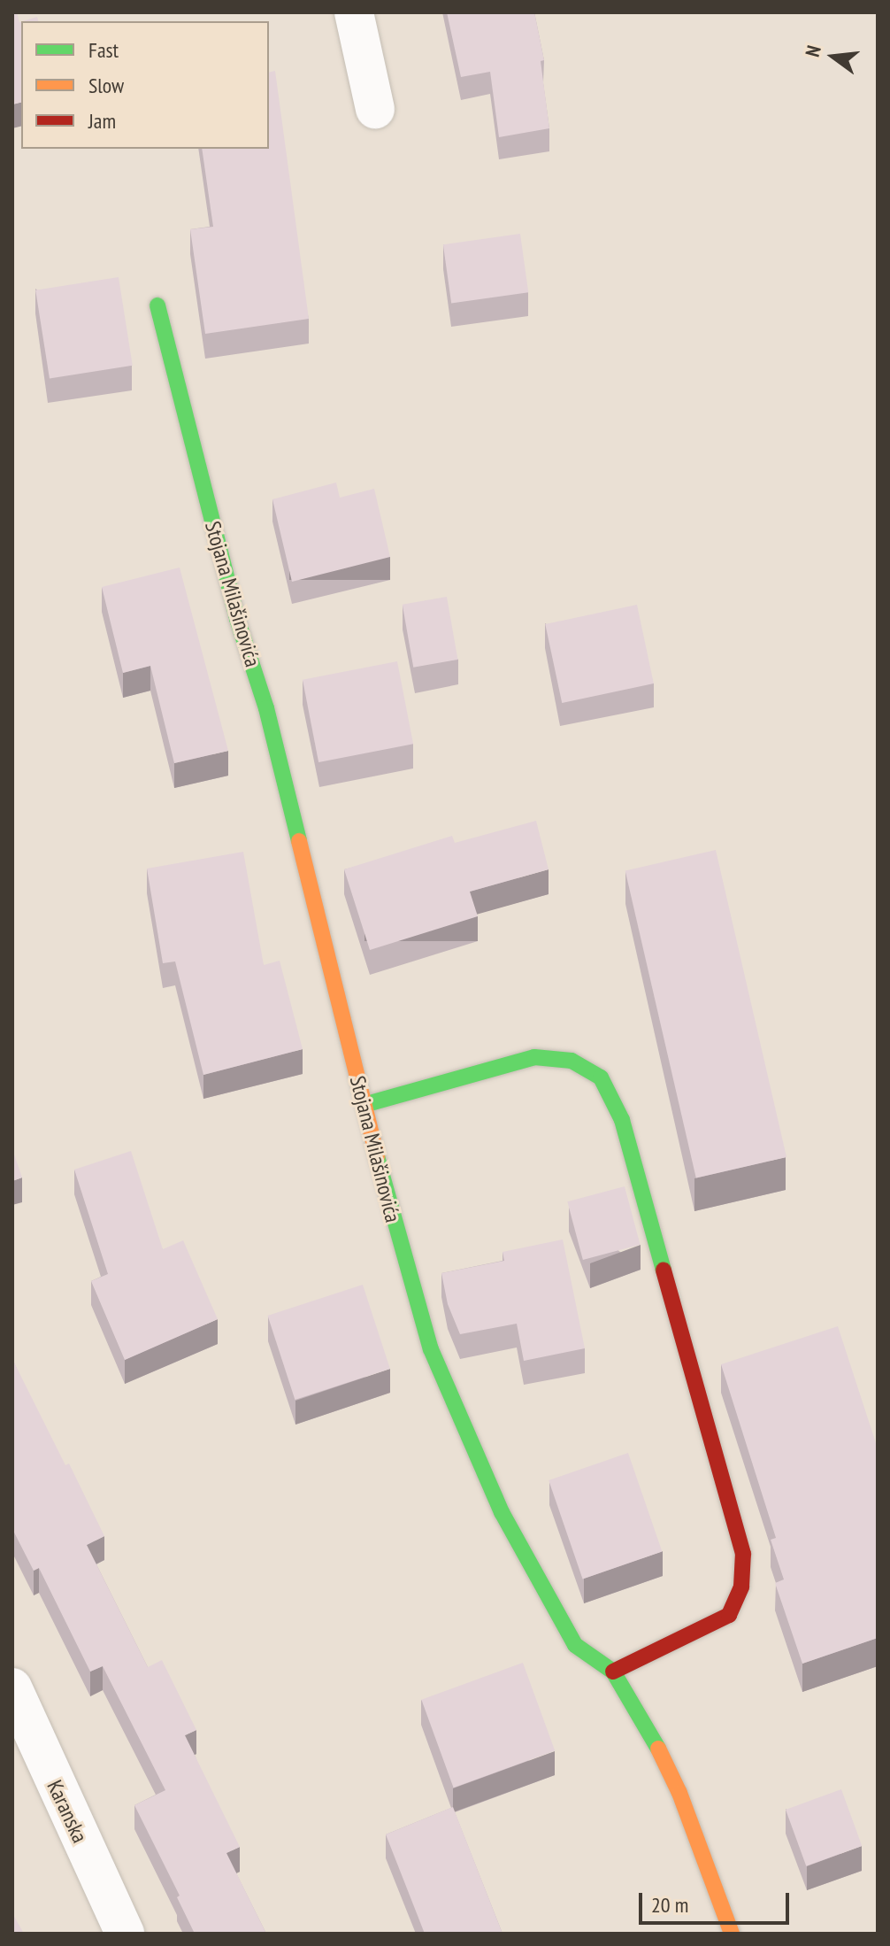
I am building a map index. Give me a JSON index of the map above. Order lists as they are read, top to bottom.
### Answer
{
  "streets": {
    "street": ["Stojana Milašinovića", "Karanska"]
  },
  "legend": ["Fast", "Slow", "Jam"],
  "scale_bar": "20 m",
  "north": "left"
}
